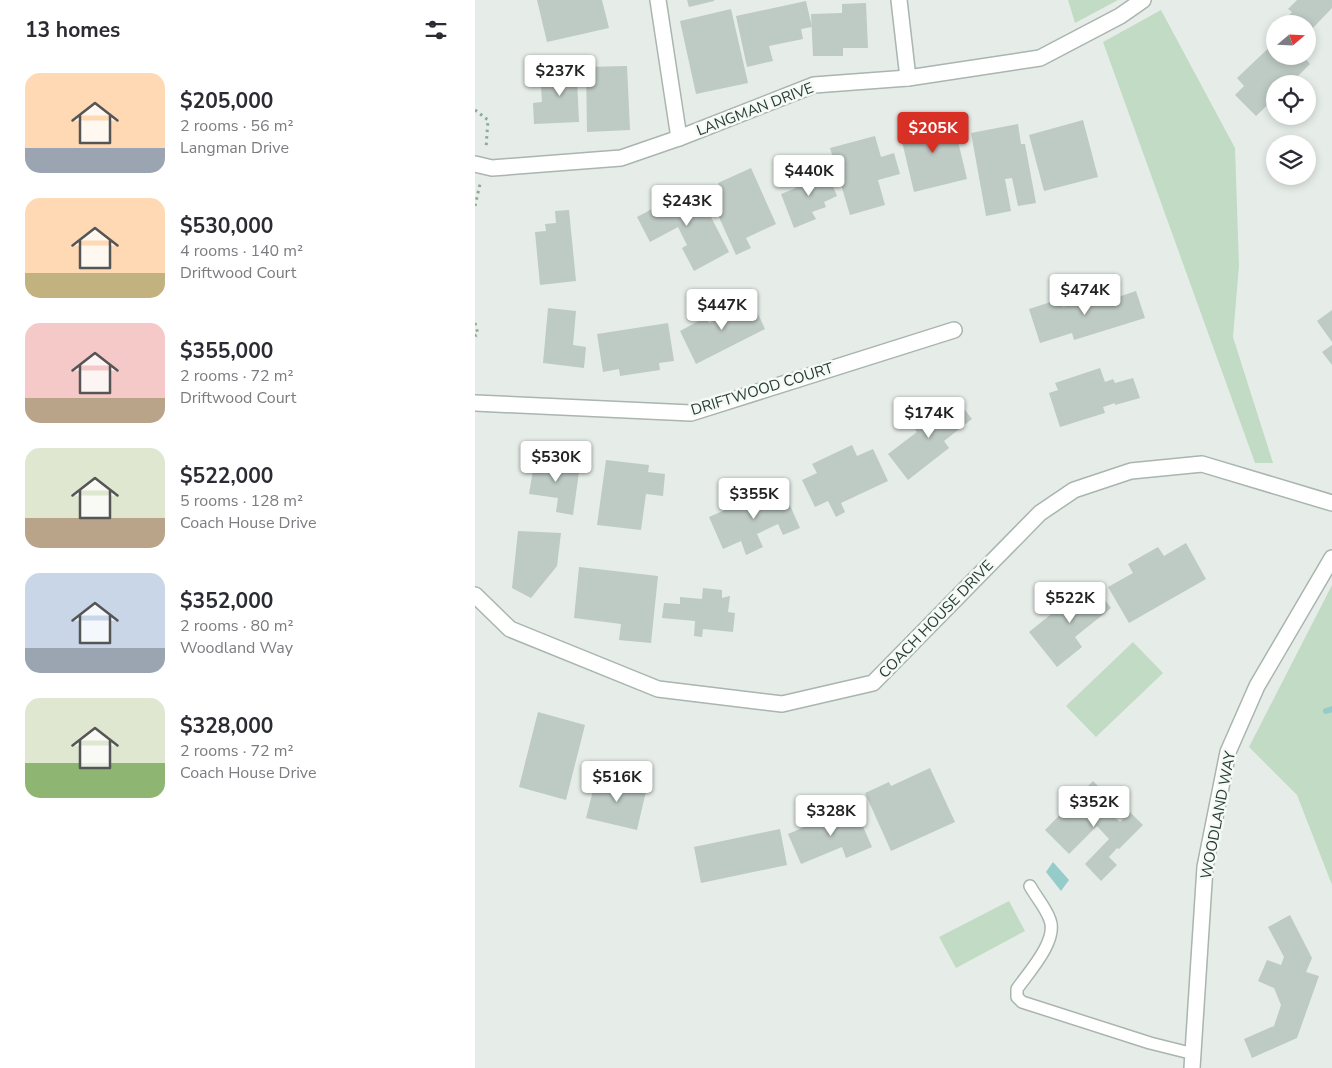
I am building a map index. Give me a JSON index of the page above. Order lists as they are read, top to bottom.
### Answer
{
  "streets": {
    "street": [
      "LANGMAN DRIVE",
      "DRIFTWOOD COURT",
      "COACH HOUSE DRIVE",
      "WOODLAND WAY"
    ]
  },
  "north": "right",
  "page": {
    "heading": "13 homes",
    "price": [
      "$237K",
      "$205K",
      "$440K",
      "$243K",
      "$474K",
      "$447K",
      "$174K",
      "$530K",
      "$355K",
      "$522K",
      "$516K",
      "$352K",
      "$328K"
    ],
    "list": [
      {
        "name": "$205,000",
        "note": "2 rooms · 56 m² · Langman Drive"
      },
      {
        "name": "$530,000",
        "note": "4 rooms · 140 m² · Driftwood Court"
      },
      {
        "name": "$355,000",
        "note": "2 rooms · 72 m² · Driftwood Court"
      },
      {
        "name": "$522,000",
        "note": "5 rooms · 128 m² · Coach House Drive"
      },
      {
        "name": "$352,000",
        "note": "2 rooms · 80 m² · Woodland Way"
      },
      {
        "name": "$328,000",
        "note": "2 rooms · 72 m² · Coach House Drive"
      }
    ]
  }
}
